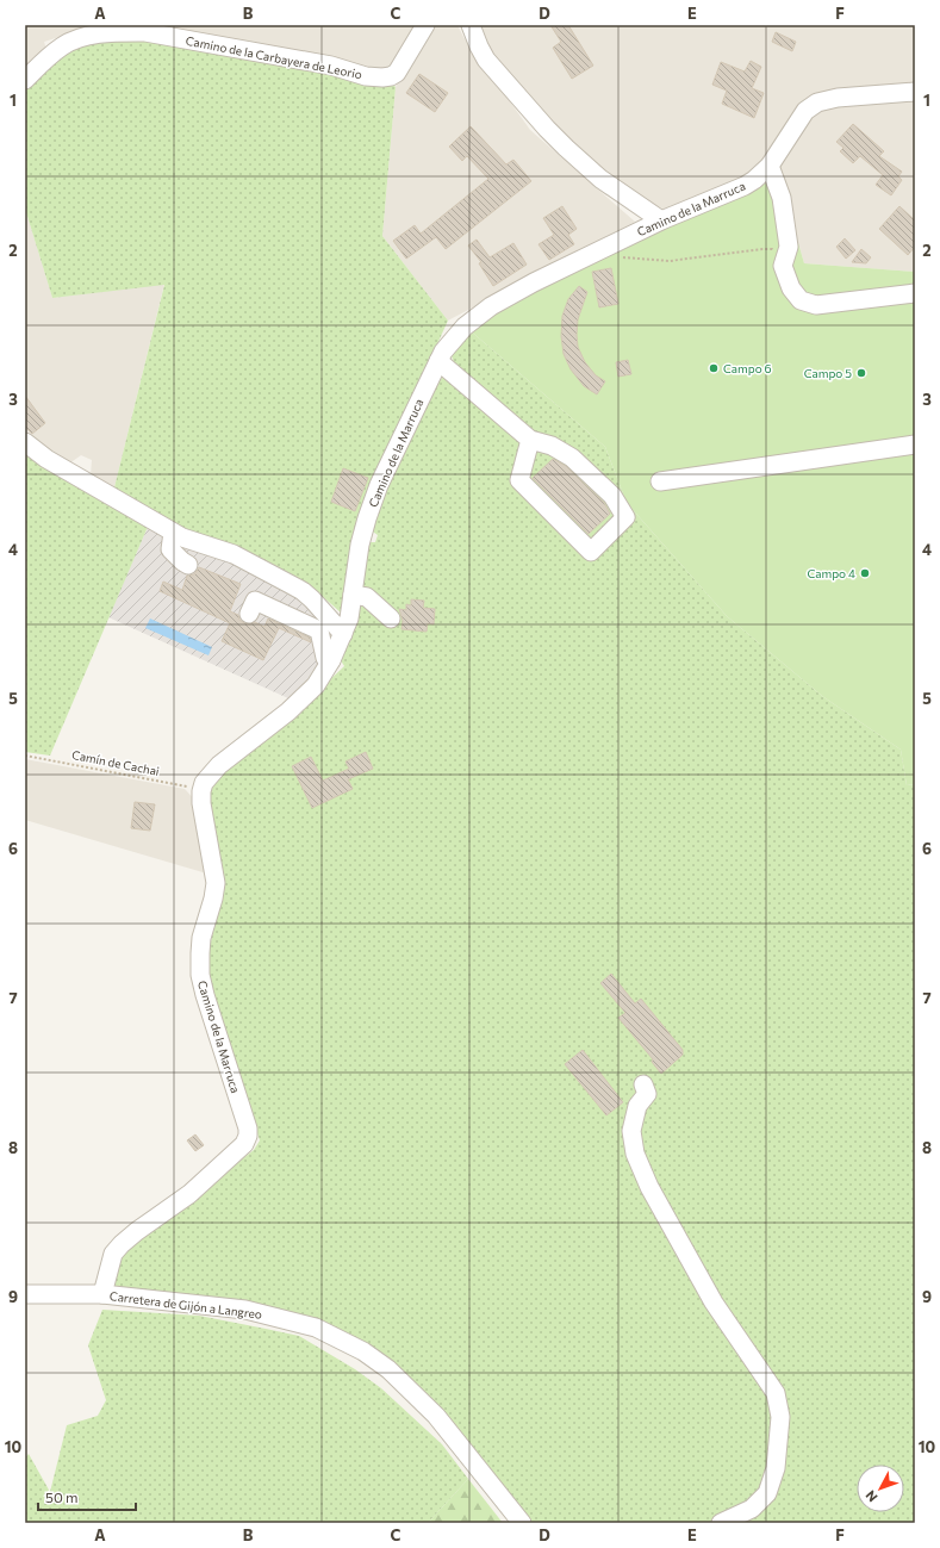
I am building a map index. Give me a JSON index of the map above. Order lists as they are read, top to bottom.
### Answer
{
  "streets": {
    "street": ["Camino de la Carbayera de Leorio", "Camino de la Marruca", "Carretera de Gijón a Langreo"],
    "path": ["Camín de Cachai"]
  },
  "crossings": [
    ["Camino de la Marruca", "Camín de Cachai"],
    ["Camino de la Marruca", "Carretera de Gijón a Langreo"]
  ],
  "places": ["Campo 6", "Campo 5", "Campo 4"],
  "scale_bar": "50 m",
  "north": "bottom left",
  "grid": {
    "columns": [
      "A",
      "B",
      "C",
      "D",
      "E",
      "F"
    ],
    "rows": [
      "1",
      "2",
      "3",
      "4",
      "5",
      "6",
      "7",
      "8",
      "9",
      "10"
    ]
  }
}
